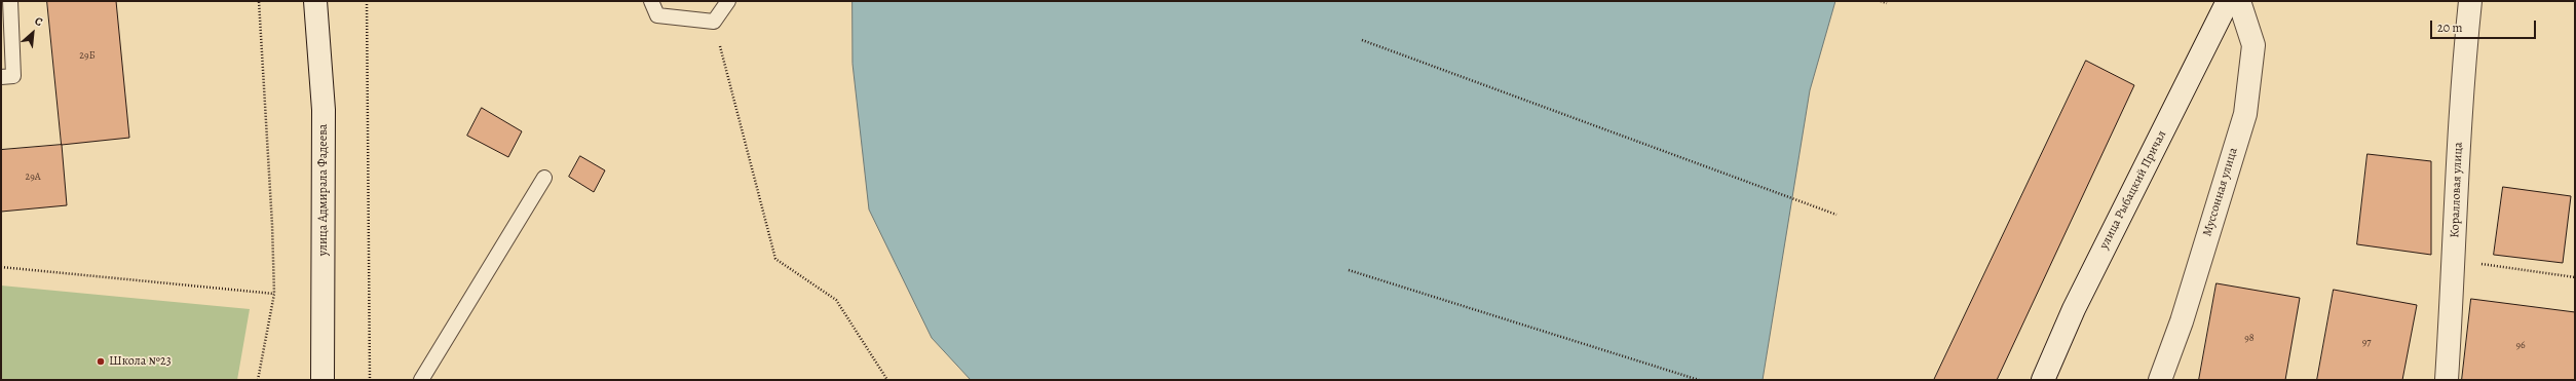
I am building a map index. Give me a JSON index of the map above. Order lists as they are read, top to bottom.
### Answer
{
  "streets": {
    "main road": [
      "улица Адмирала Фадеева",
      "улица Рыбацкий Причал",
      "Коралловая улица",
      "Муссонная улица"
    ]
  },
  "places": ["Школа №23"],
  "house_numbers": [
    "29Б",
    "29А",
    "98",
    "97",
    "96"
  ],
  "scale_bar": "20 m",
  "north": "top right"
}
